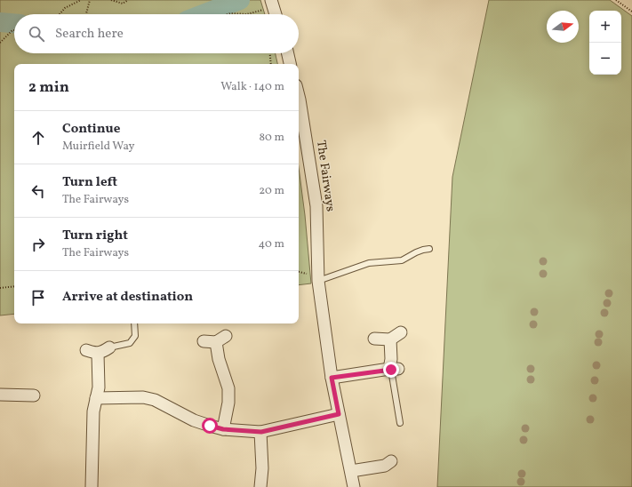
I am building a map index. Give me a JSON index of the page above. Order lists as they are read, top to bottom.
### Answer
{
  "streets": {
    "street": ["The Fairways"]
  },
  "north": "right",
  "page": {
    "map_buttons": ["+", "−"],
    "search": "Search here",
    "heading": ["2 min", "Walk · 140 m"],
    "list": [
      ["Continue", "Muirfield Way", "80 m"],
      ["Turn left", "The Fairways", "20 m"],
      ["Turn right", "The Fairways", "40 m"],
      "Arrive at destination"
    ]
  }
}
